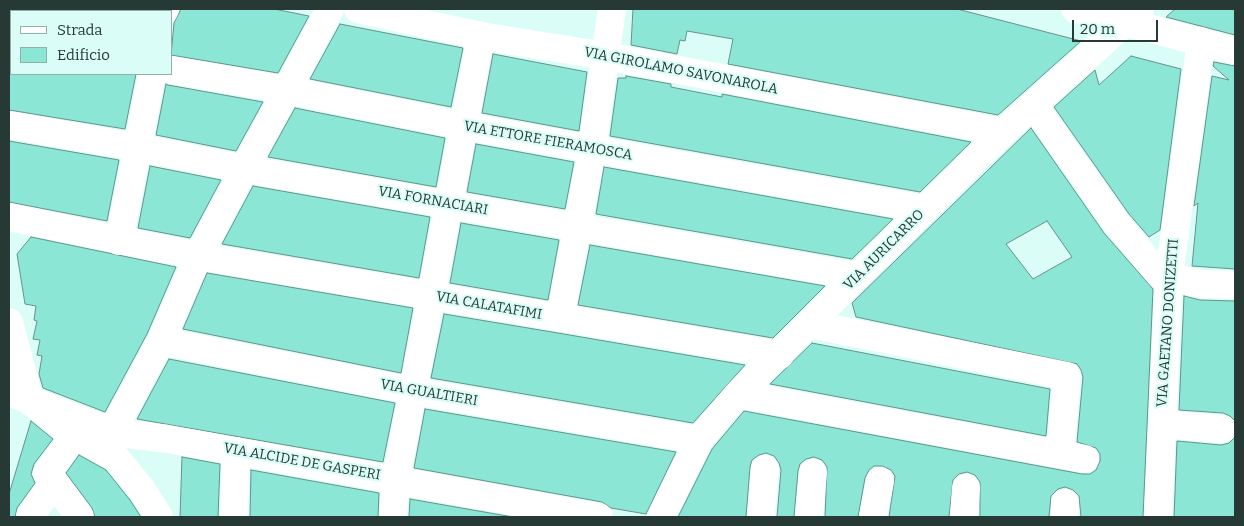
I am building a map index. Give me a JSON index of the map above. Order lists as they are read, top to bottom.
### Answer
{
  "streets": {
    "street": [
      "VIA GIROLAMO SAVONAROLA",
      "VIA ETTORE FIERAMOSCA",
      "VIA FORNACIARI",
      "VIA AURICARRO",
      "VIA CALATAFIMI",
      "VIA GAETANO DONIZETTI",
      "VIA GUALTIERI",
      "VIA ALCIDE DE GASPERI"
    ]
  },
  "crossings": [
    ["VIA GIROLAMO SAVONAROLA", "VIA AURICARRO"],
    ["VIA ETTORE FIERAMOSCA", "VIA AURICARRO"],
    ["VIA FORNACIARI", "VIA AURICARRO"],
    ["VIA AURICARRO", "VIA CALATAFIMI"],
    ["VIA AURICARRO", "VIA GUALTIERI"]
  ],
  "legend": ["Strada", "Edificio"],
  "scale_bar": "20 m"
}
